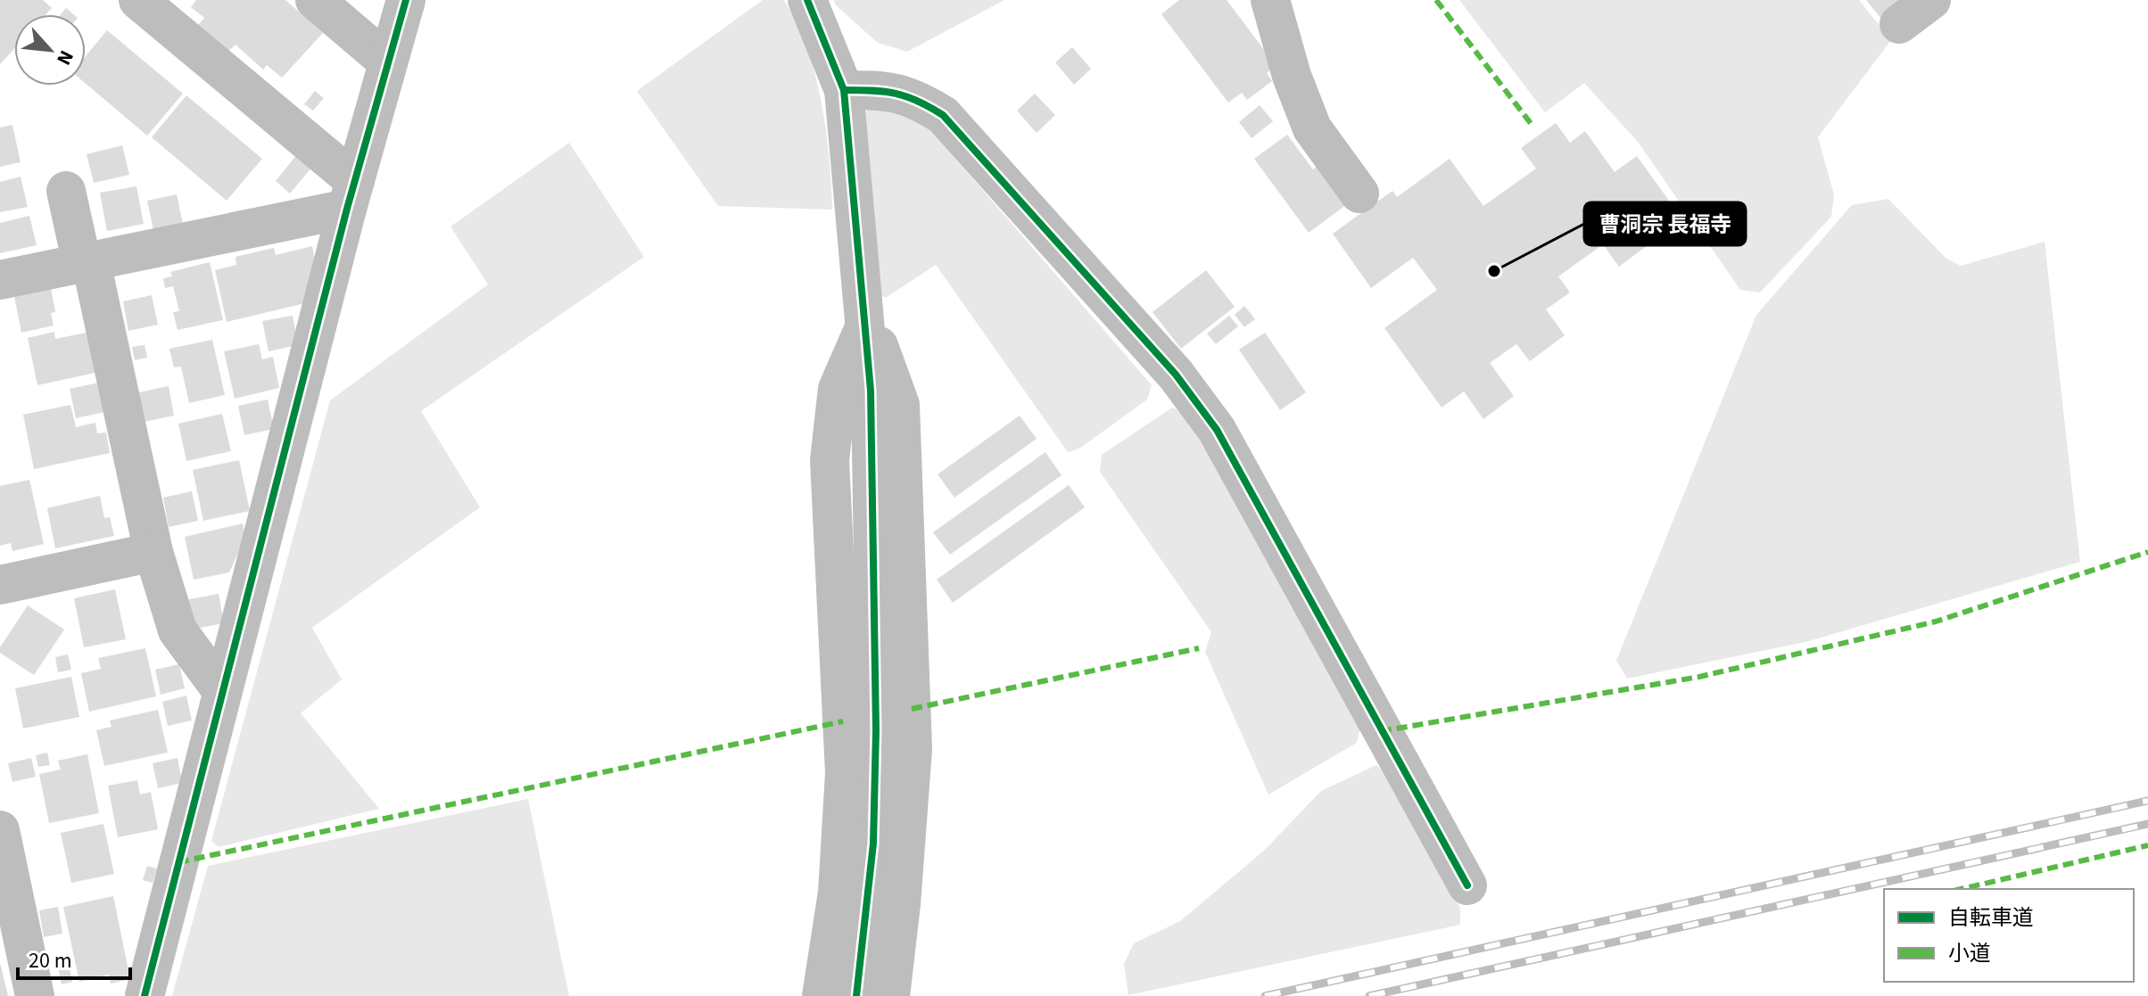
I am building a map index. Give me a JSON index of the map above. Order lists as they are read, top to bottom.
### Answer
{
  "places": ["曹洞宗 長福寺"],
  "legend": ["自転車道", "小道"],
  "scale_bar": "20 m",
  "north": "bottom right"
}
